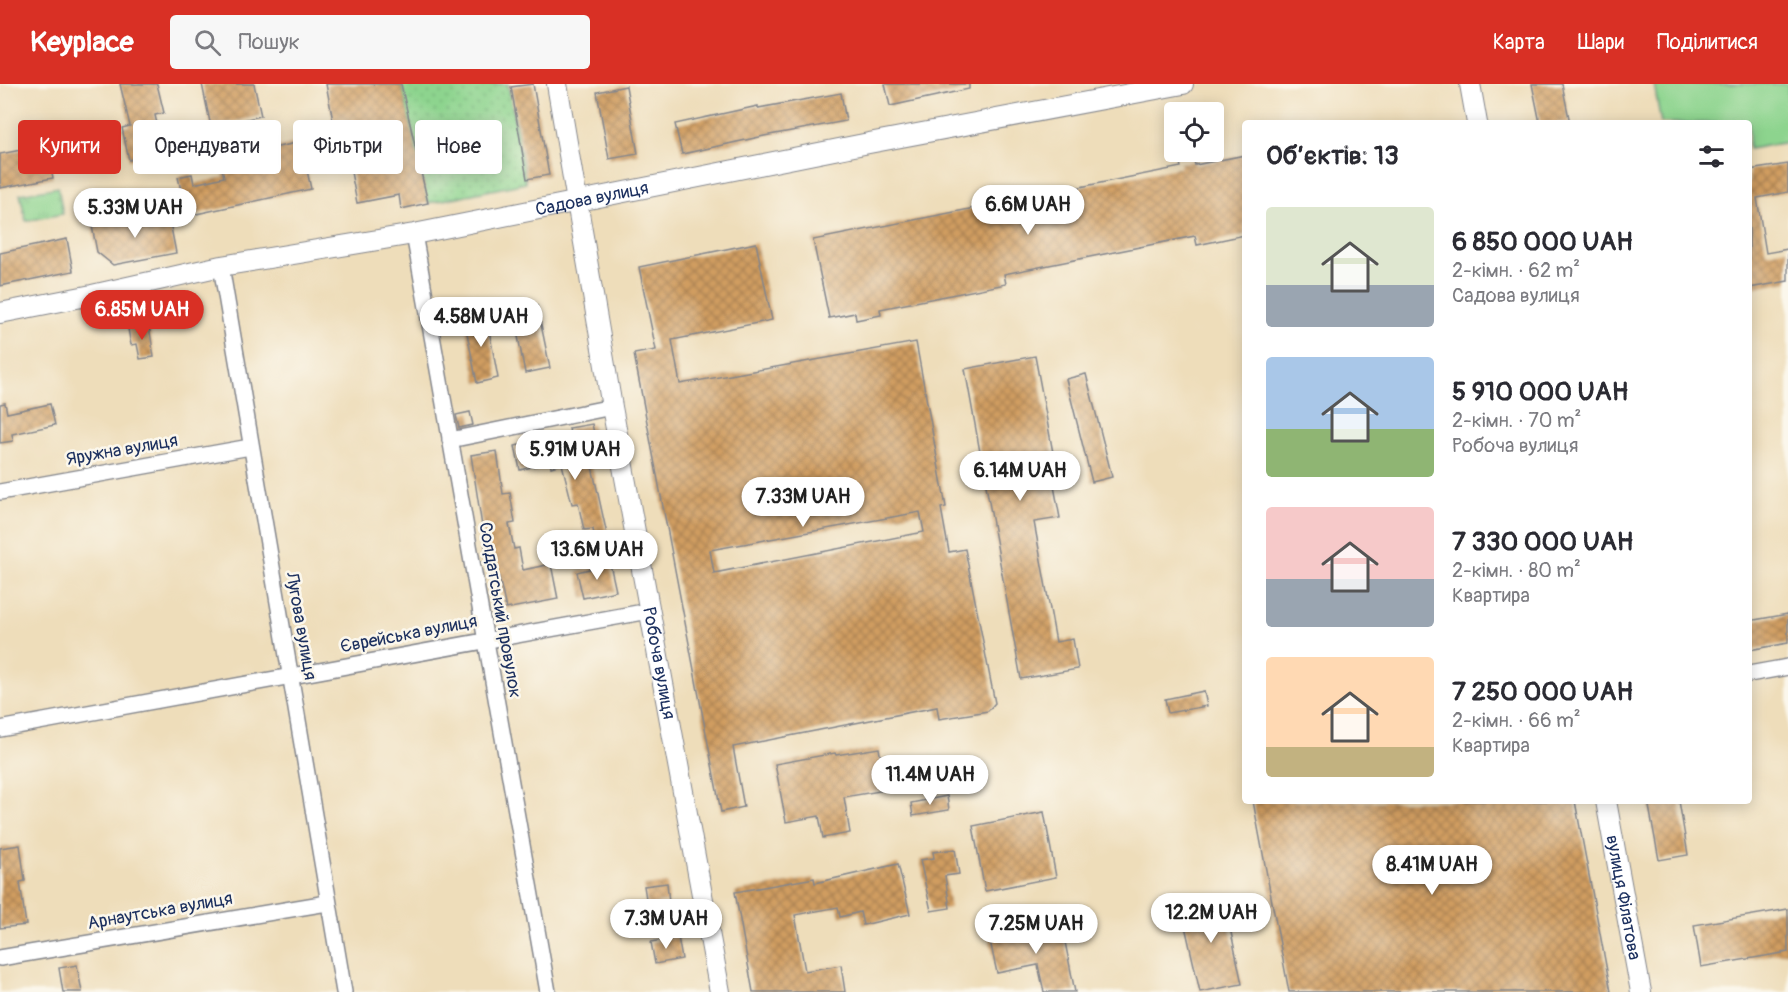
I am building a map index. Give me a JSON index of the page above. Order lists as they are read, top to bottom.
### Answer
{
  "streets": {
    "street": [
      "Садова вулиця",
      "Яружна вулиця",
      "Солдатський провулок",
      "Лугова вулиця",
      "Єврейська вулиця",
      "Робоча вулиця",
      "вулиця Філатова",
      "Арнаутська вулиця"
    ]
  },
  "crossings": [
    ["Садова вулиця", "Солдатський провулок"],
    ["Садова вулиця", "Лугова вулиця"],
    ["Садова вулиця", "Робоча вулиця"],
    ["Яружна вулиця", "Лугова вулиця"],
    ["Солдатський провулок", "Єврейська вулиця"],
    ["Лугова вулиця", "Єврейська вулиця"],
    ["Лугова вулиця", "Арнаутська вулиця"],
    ["Єврейська вулиця", "Робоча вулиця"]
  ],
  "page": {
    "header": "Keyplace",
    "search": "Пошук",
    "nav": ["Карта", "Шари", "Поділитися"],
    "chip": [
      "Купити",
      "Орендувати",
      "Фільтри",
      "Нове"
    ],
    "heading": "Об’єктів: 13",
    "price": [
      "6.6M UAH",
      "5.33M UAH",
      "6.85M UAH",
      "4.58M UAH",
      "5.91M UAH",
      "6.14M UAH",
      "7.33M UAH",
      "13.6M UAH",
      "11.4M UAH",
      "8.41M UAH",
      "12.2M UAH",
      "7.3M UAH",
      "7.25M UAH"
    ],
    "list": [
      {
        "name": "6 850 000 UAH",
        "note": "2-кімн. · 62 m² · Садова вулиця"
      },
      {
        "name": "5 910 000 UAH",
        "note": "2-кімн. · 70 m² · Робоча вулиця"
      },
      {
        "name": "7 330 000 UAH",
        "note": "2-кімн. · 80 m² · Квартира"
      },
      {
        "name": "7 250 000 UAH",
        "note": "2-кімн. · 66 m² · Квартира"
      }
    ]
  }
}
